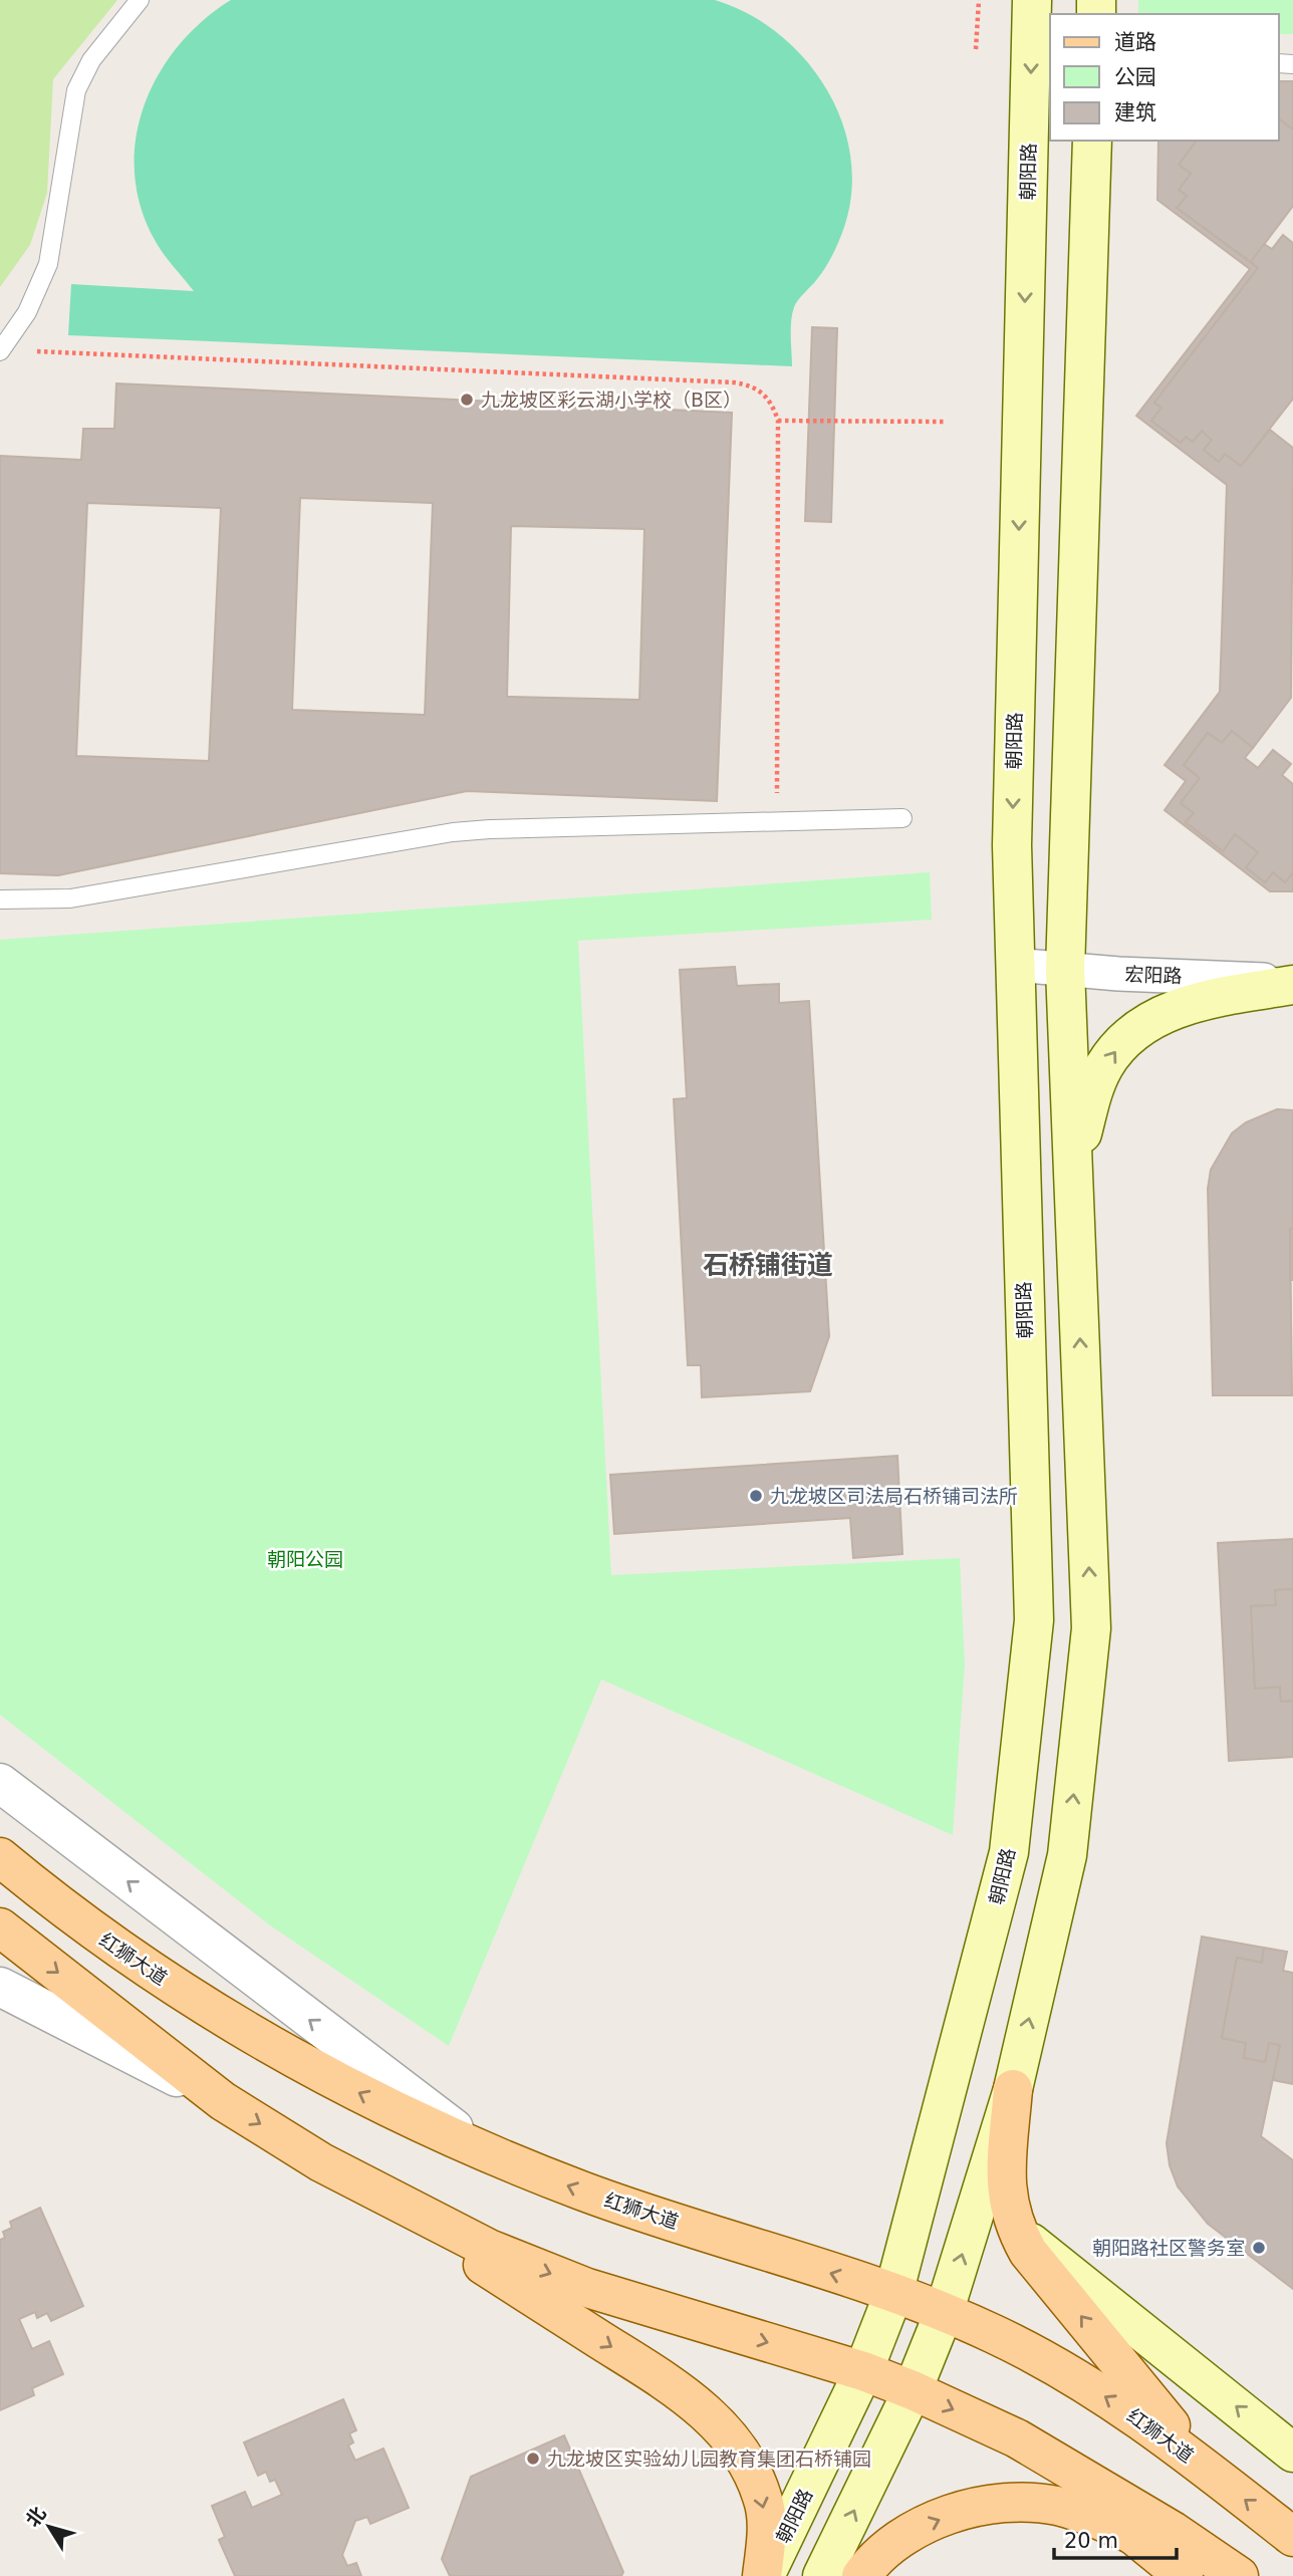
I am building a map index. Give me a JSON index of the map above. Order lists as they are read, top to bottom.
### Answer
{
  "streets": {
    "main road": ["朝阳路", "红狮大道"],
    "street": ["宏阳路"]
  },
  "crossings": [
    ["朝阳路", "宏阳路"],
    ["朝阳路", "红狮大道"]
  ],
  "districts": ["石桥铺街道"],
  "parks": ["朝阳公园"],
  "places": [
    "九龙坡区彩云湖小学校（B区）",
    "九龙坡区司法局石桥铺司法所",
    "朝阳路社区警务室",
    "九龙坡区实验幼儿园教育集团石桥铺园"
  ],
  "legend": ["道路", "公园", "建筑"],
  "scale_bar": "20 m",
  "north": "top left"
}
